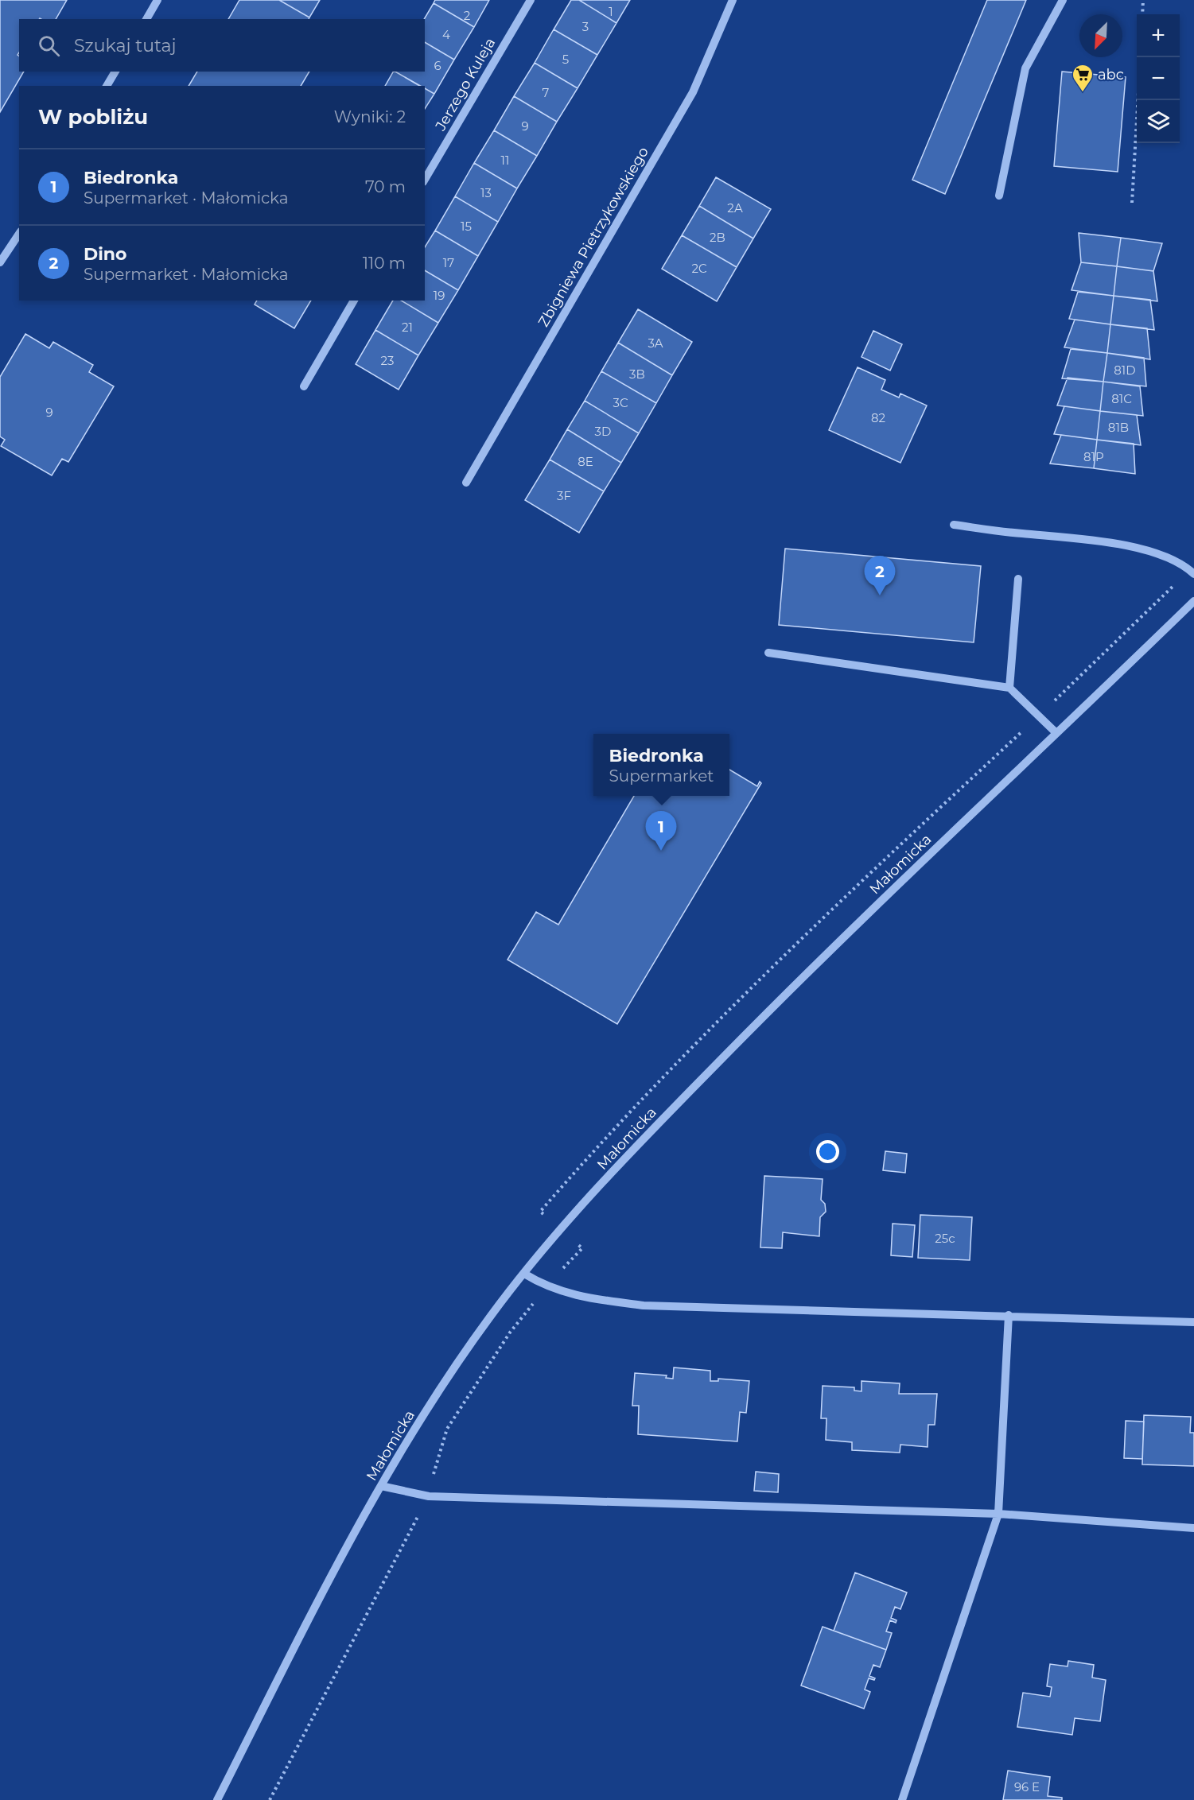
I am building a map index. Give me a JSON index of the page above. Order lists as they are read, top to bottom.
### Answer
{
  "streets": {
    "street": ["Jerzego Kuleja", "Zbigniewa Pietrzykowskiego", "Małomicka"]
  },
  "places": {
    "supermarket": ["abc"]
  },
  "house_numbers": [
    "1",
    "2",
    "3",
    "4",
    "5",
    "6",
    "7",
    "9",
    "11",
    "13",
    "2A",
    "15",
    "2B",
    "17",
    "2C",
    "19",
    "21",
    "3A",
    "23",
    "81D",
    "3B",
    "81C",
    "3C",
    "9",
    "82",
    "81B",
    "3D",
    "81P",
    "8E",
    "3F",
    "25c",
    "96 E"
  ],
  "north": "bottom left",
  "page": {
    "map_buttons": ["+", "−"],
    "search": "Szukaj tutaj",
    "heading": ["W pobliżu", "Wyniki: 2"],
    "list": [
      {
        "mark": "1",
        "name": "Biedronka",
        "note": "Supermarket · Małomicka",
        "value": "70 m"
      },
      {
        "mark": "2",
        "name": "Dino",
        "note": "Supermarket · Małomicka",
        "value": "110 m"
      }
    ],
    "pins": ["2", "1"],
    "popup": ["Biedronka", "Supermarket"]
  }
}
